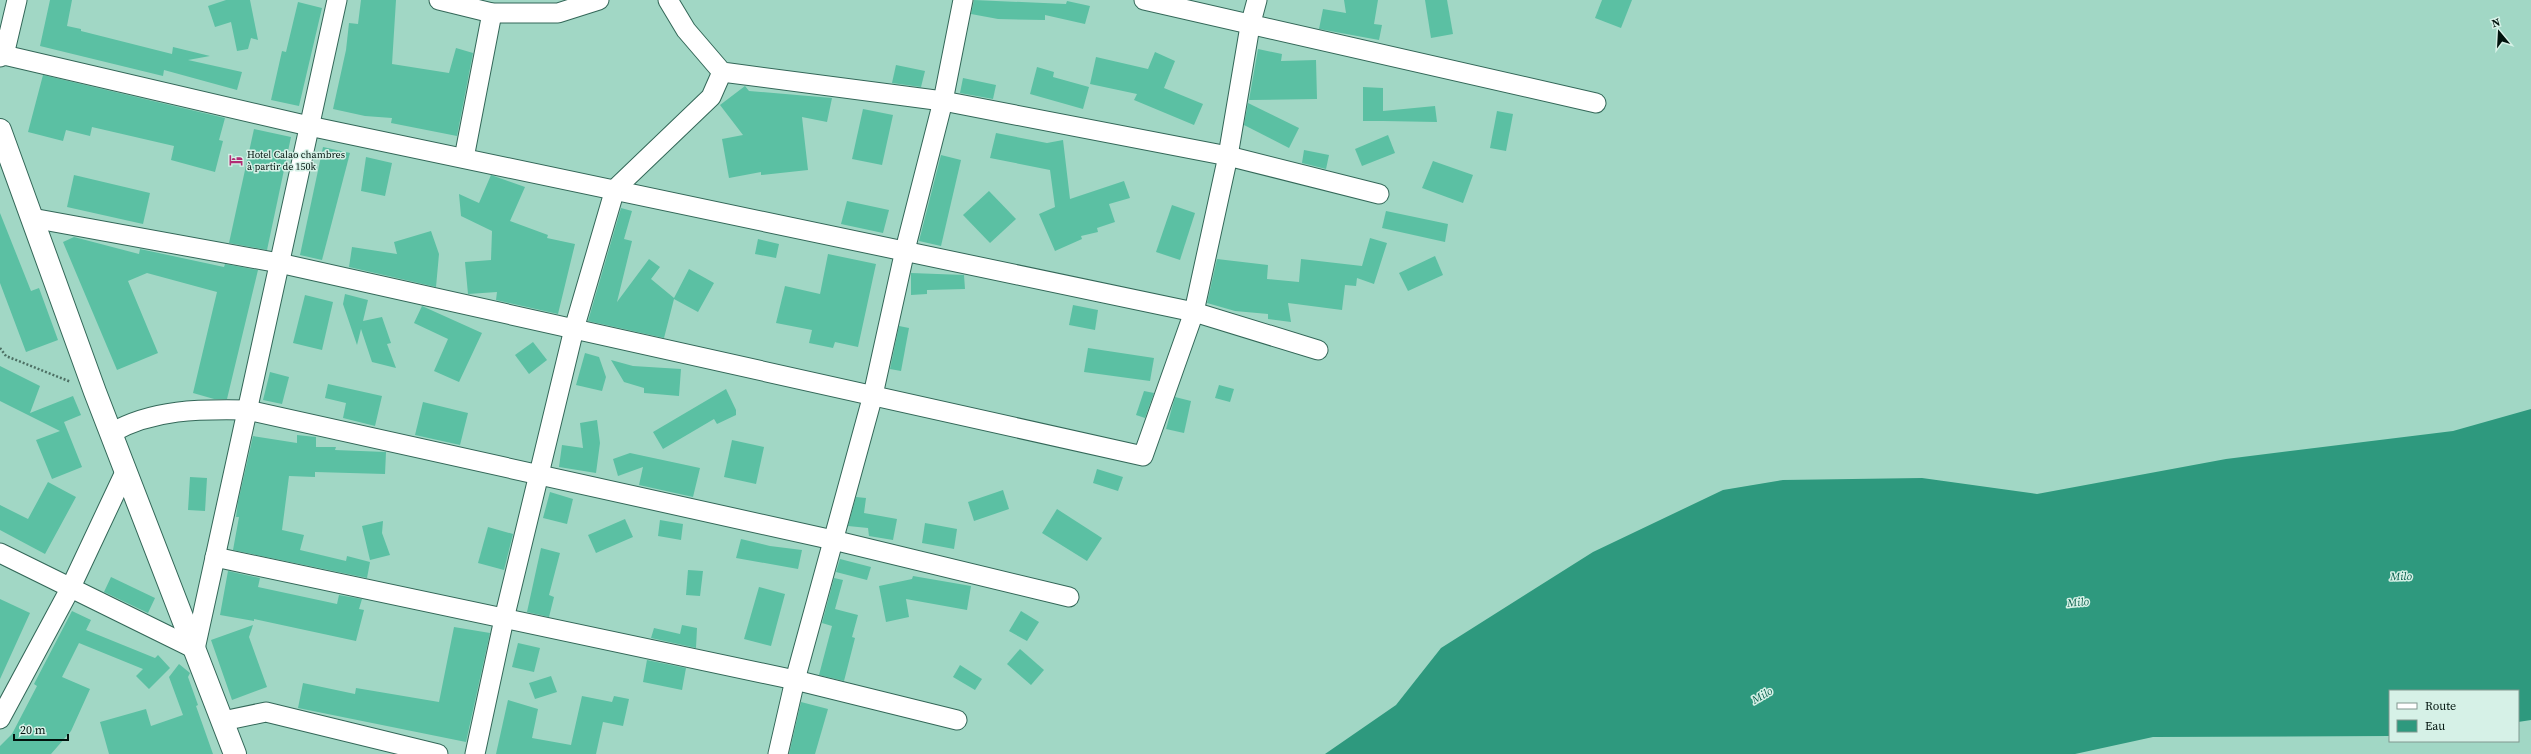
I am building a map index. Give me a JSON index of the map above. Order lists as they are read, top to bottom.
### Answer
{
  "water": ["Milo"],
  "places": {
    "hotel": ["Hotel Calao chambres à partir de 150k"]
  },
  "legend": ["Route", "Eau"],
  "scale_bar": "20 m",
  "north": "top"
}
